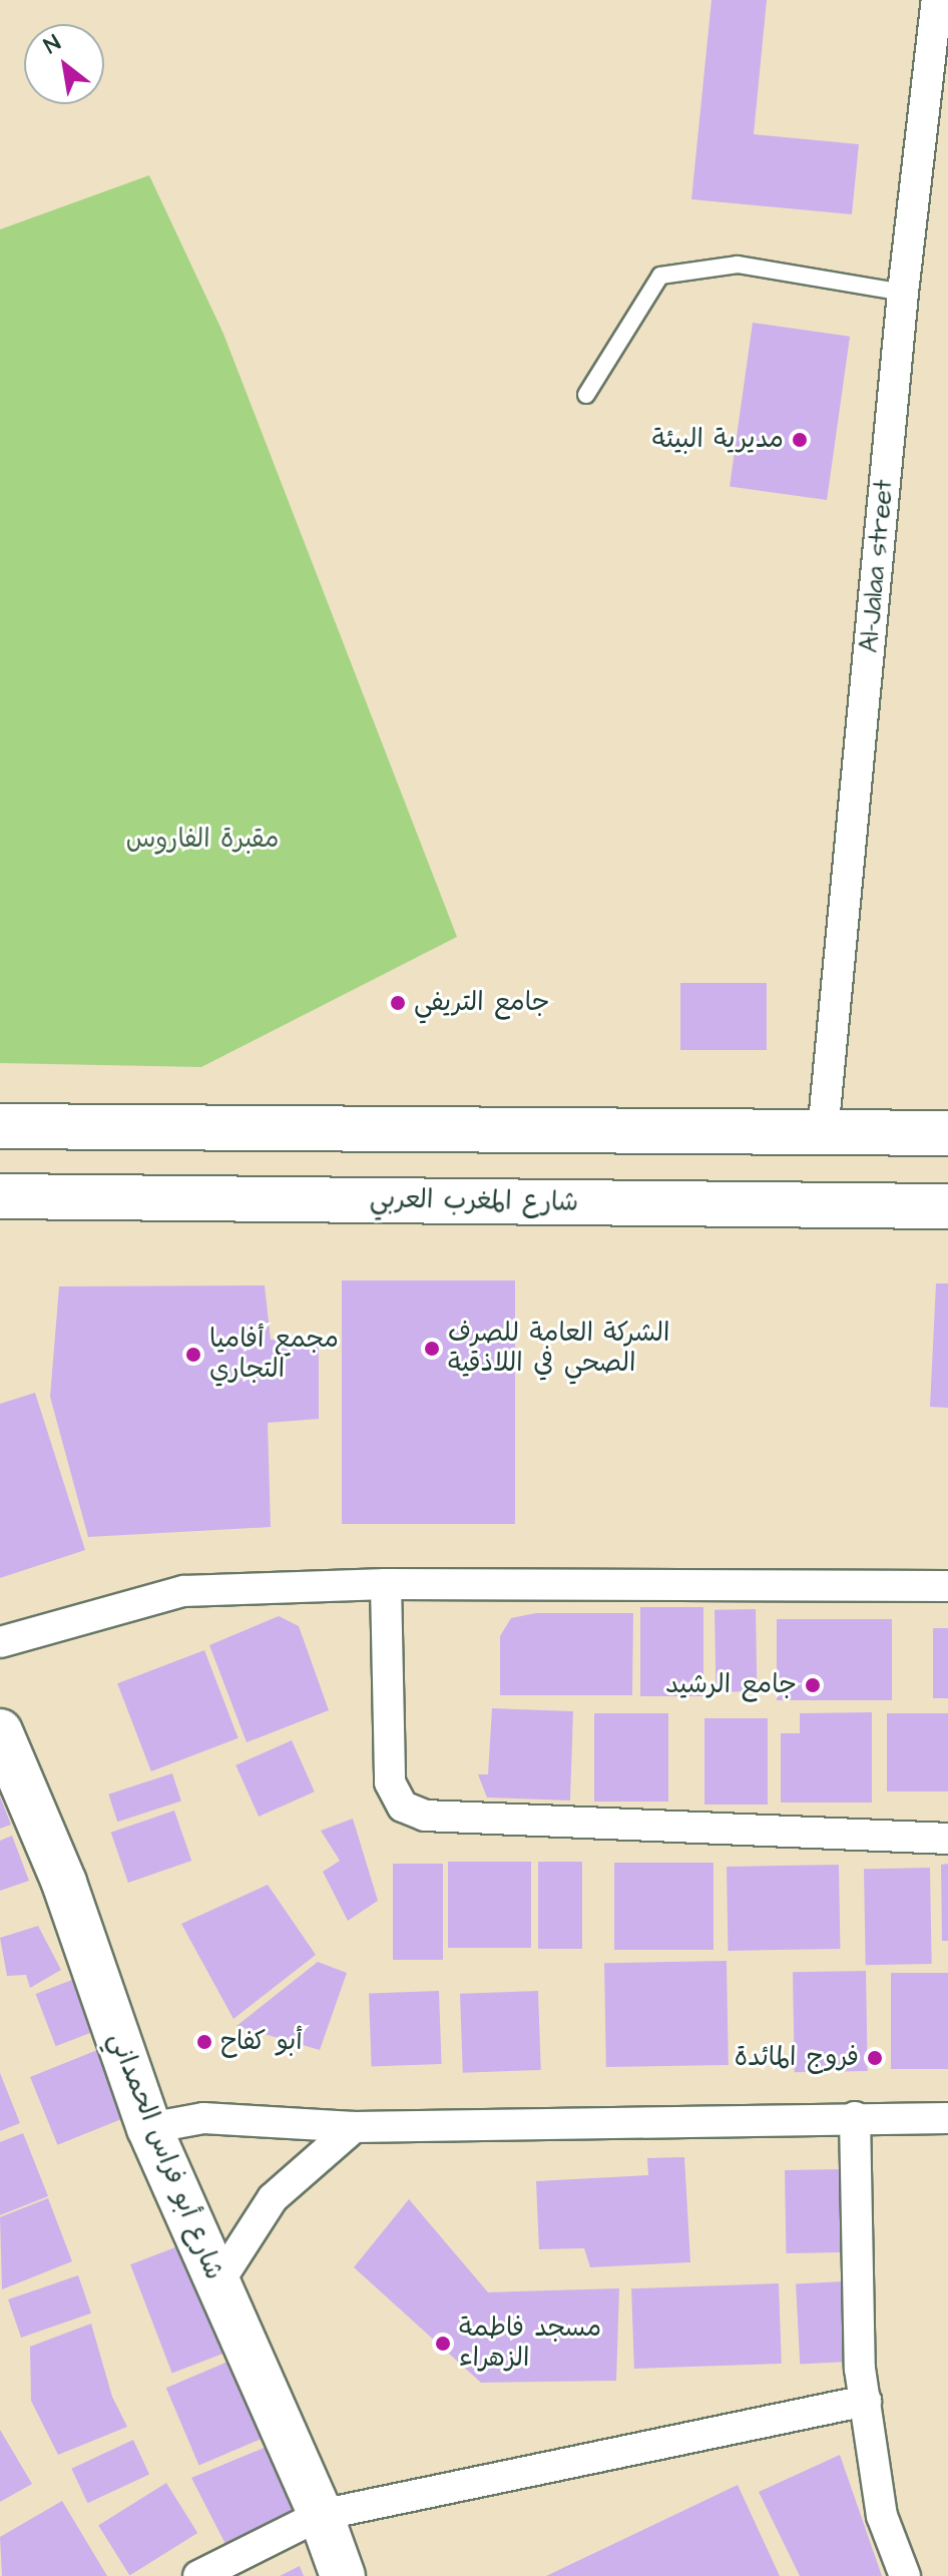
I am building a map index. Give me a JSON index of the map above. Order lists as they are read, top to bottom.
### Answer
{
  "streets": {
    "main road": ["شارع المغرب العربي", "شارع أبو فراس الحمداني"],
    "street": ["Al-Jalaa street"]
  },
  "parks": ["مقبرة الفاروس"],
  "places": [
    "مديرية البيئة",
    "جامع التريفي",
    "الشركة العامة للصرف الصحي في اللاذقية",
    "مجمع أفاميا التجاري",
    "جامع الرشيد",
    "أبو كفاح",
    "فروج المائدة",
    "مسجد فاطمة الزهراء"
  ],
  "north": "top left"
}
